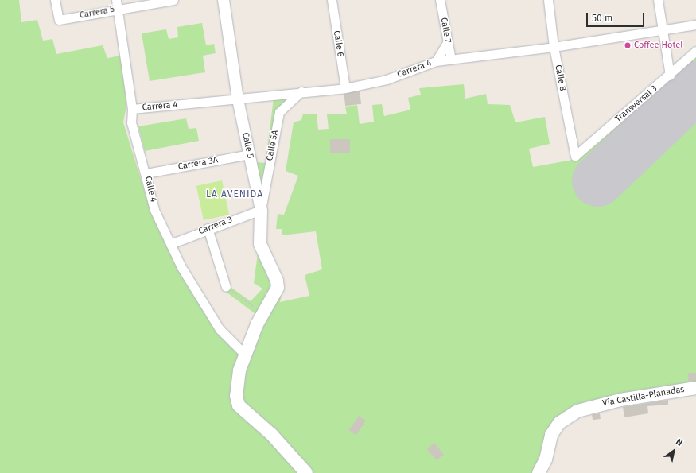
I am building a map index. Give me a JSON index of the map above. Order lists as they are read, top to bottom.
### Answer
{
  "streets": {
    "main road": ["Calle 5", "Vía Castilla-Planadas"],
    "street": [
      "Carrera 5",
      "Calle 7",
      "Calle 6",
      "Carrera 4",
      "Calle 8",
      "Transversal 3",
      "Calle 5A",
      "Carrera 3A",
      "Calle 4",
      "Carrera 3"
    ]
  },
  "crossings": [
    ["Carrera 5", "Calle 4"],
    ["Calle 7", "Carrera 4"],
    ["Calle 6", "Carrera 4"],
    ["Carrera 4", "Calle 8"],
    ["Carrera 4", "Calle 5"],
    ["Carrera 4", "Calle 5A"],
    ["Carrera 4", "Calle 4"],
    ["Calle 8", "Transversal 3"],
    ["Calle 5", "Calle 5A"],
    ["Calle 5", "Carrera 3A"],
    ["Calle 5", "Carrera 3"],
    ["Calle 5A", "Carrera 3"],
    ["Carrera 3A", "Calle 4"],
    ["Calle 4", "Carrera 3"]
  ],
  "districts": ["LA AVENIDA"],
  "places": ["Coffee Hotel"],
  "scale_bar": "50 m",
  "north": "top right"
}
